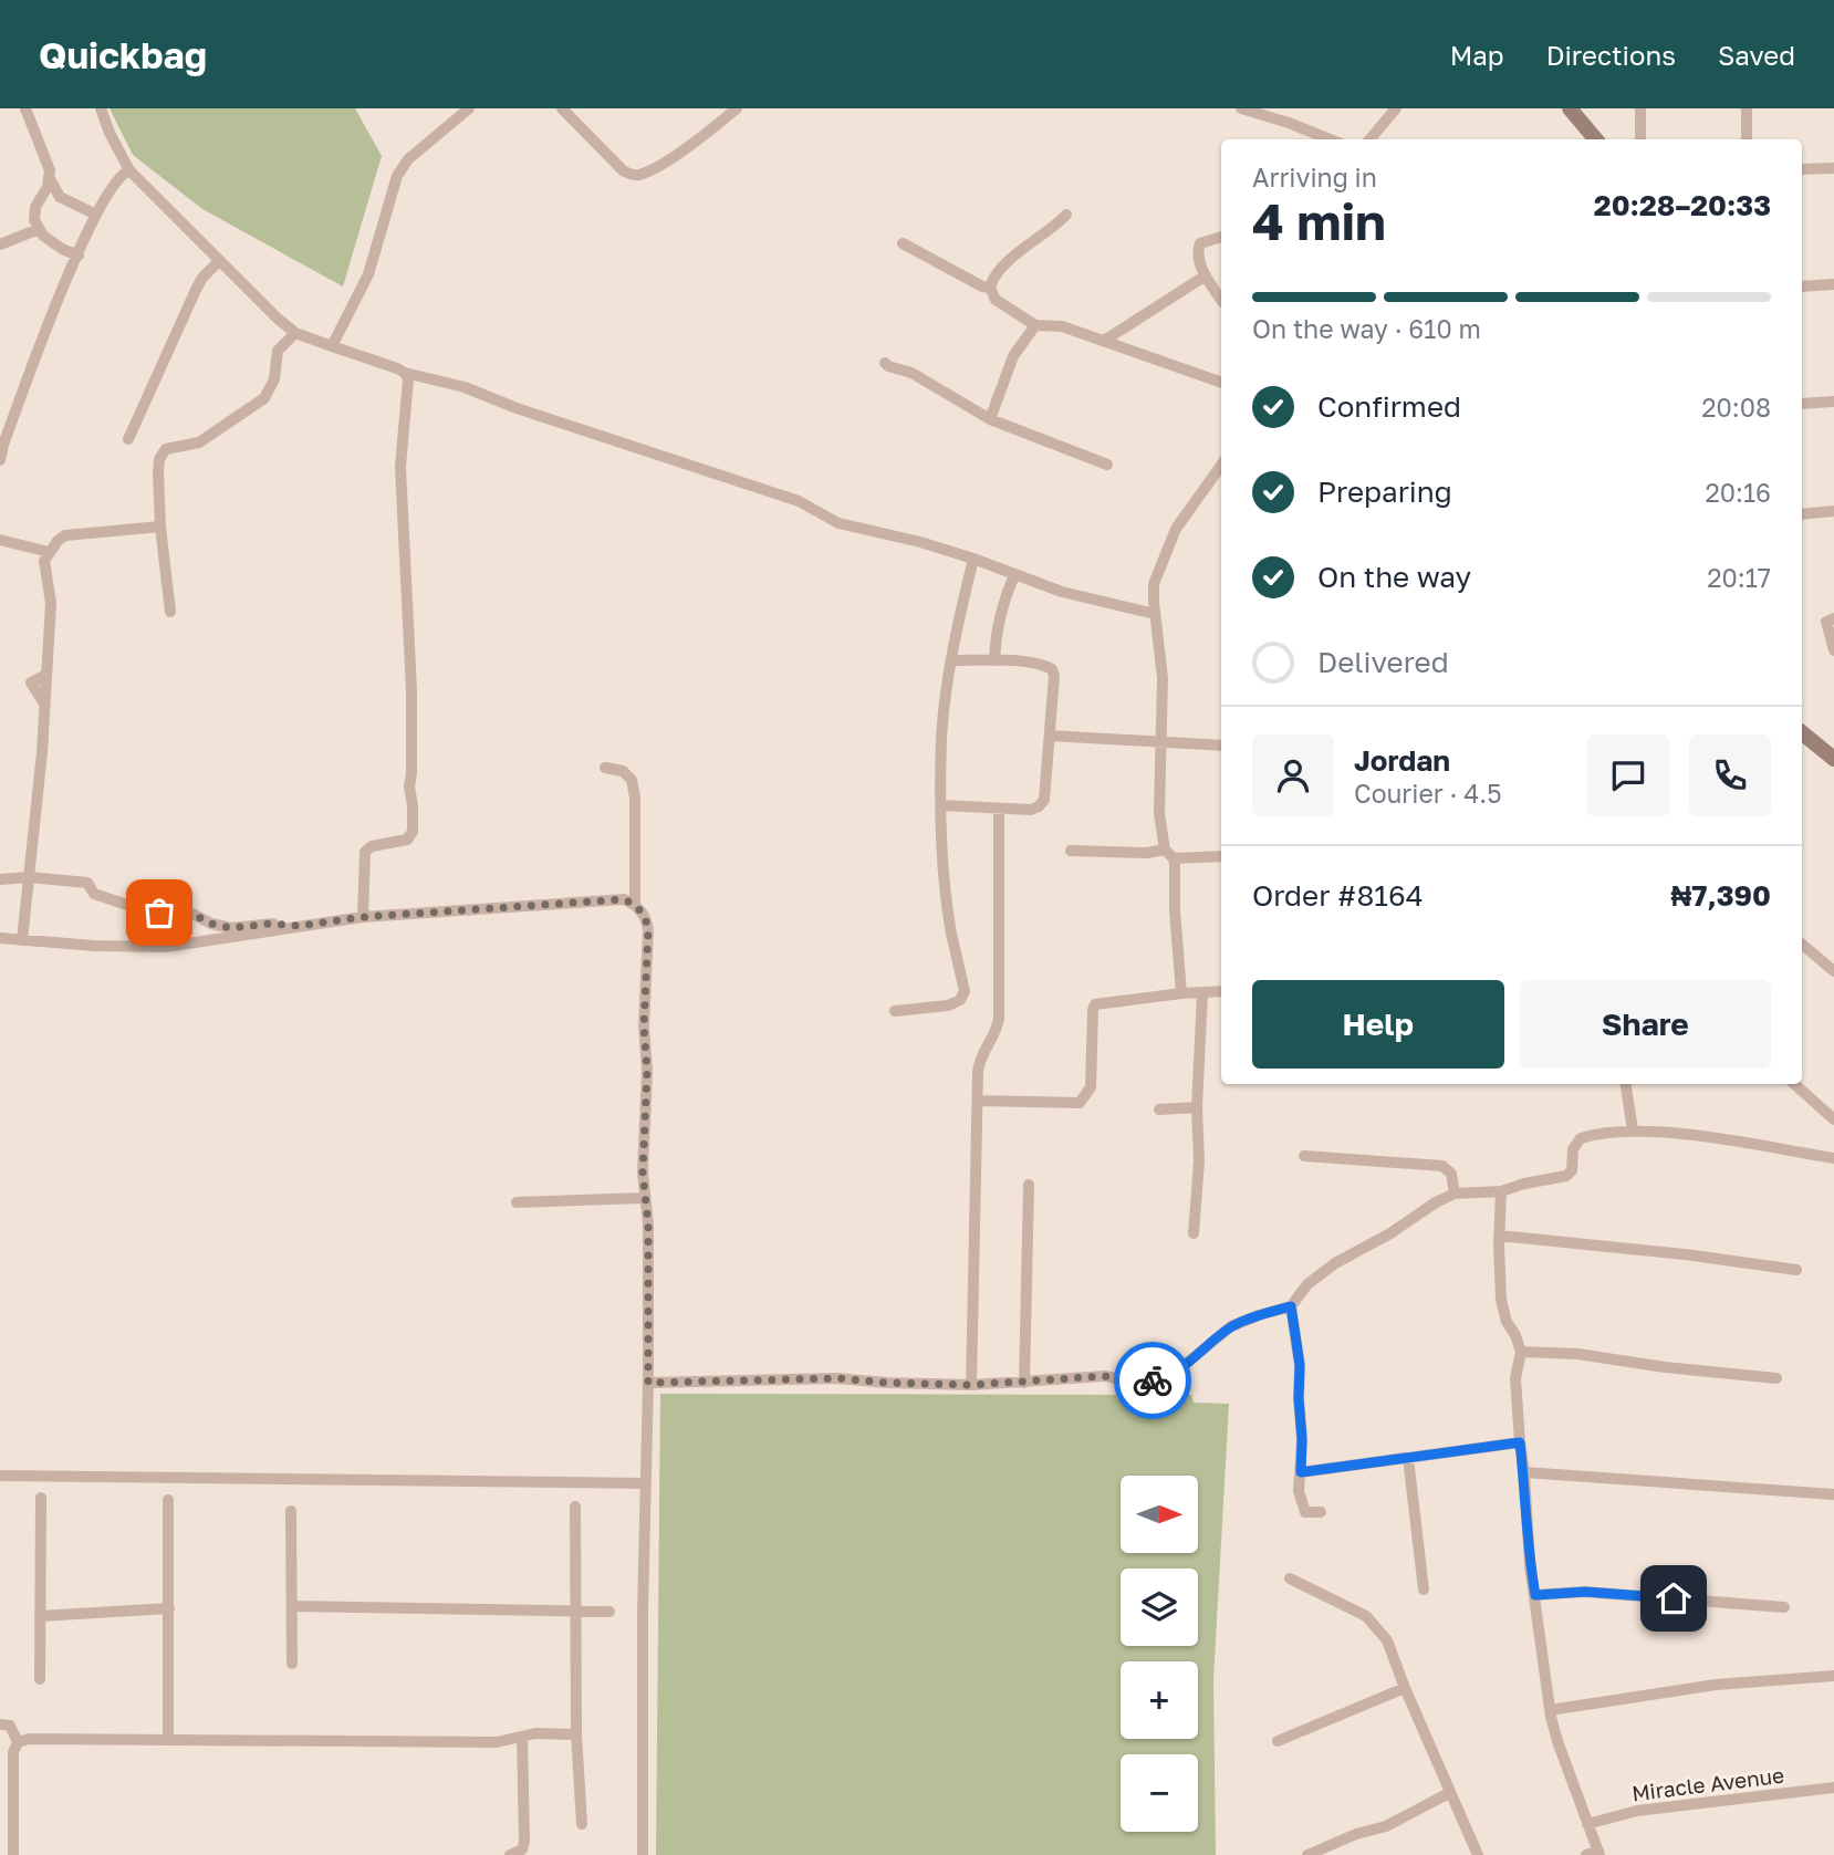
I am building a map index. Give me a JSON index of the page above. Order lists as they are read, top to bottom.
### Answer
{
  "streets": {
    "street": ["Miracle Avenue"]
  },
  "north": "right",
  "page": {
    "header": "Quickbag",
    "nav": ["Map", "Directions", "Saved"],
    "heading": ["4 min", "Arriving in", "20:28–20:33"],
    "panel": [
      "Jordan",
      "Courier · 4.5",
      "Order #8164",
      "₦7,390"
    ],
    "bar": "On the way · 610 m",
    "list": [
      ["Confirmed", "20:08"],
      ["Preparing", "20:16"],
      ["On the way", "20:17"],
      "Delivered"
    ],
    "buttons": ["Help", "Share"],
    "map_buttons": ["+", "−"]
  }
}
